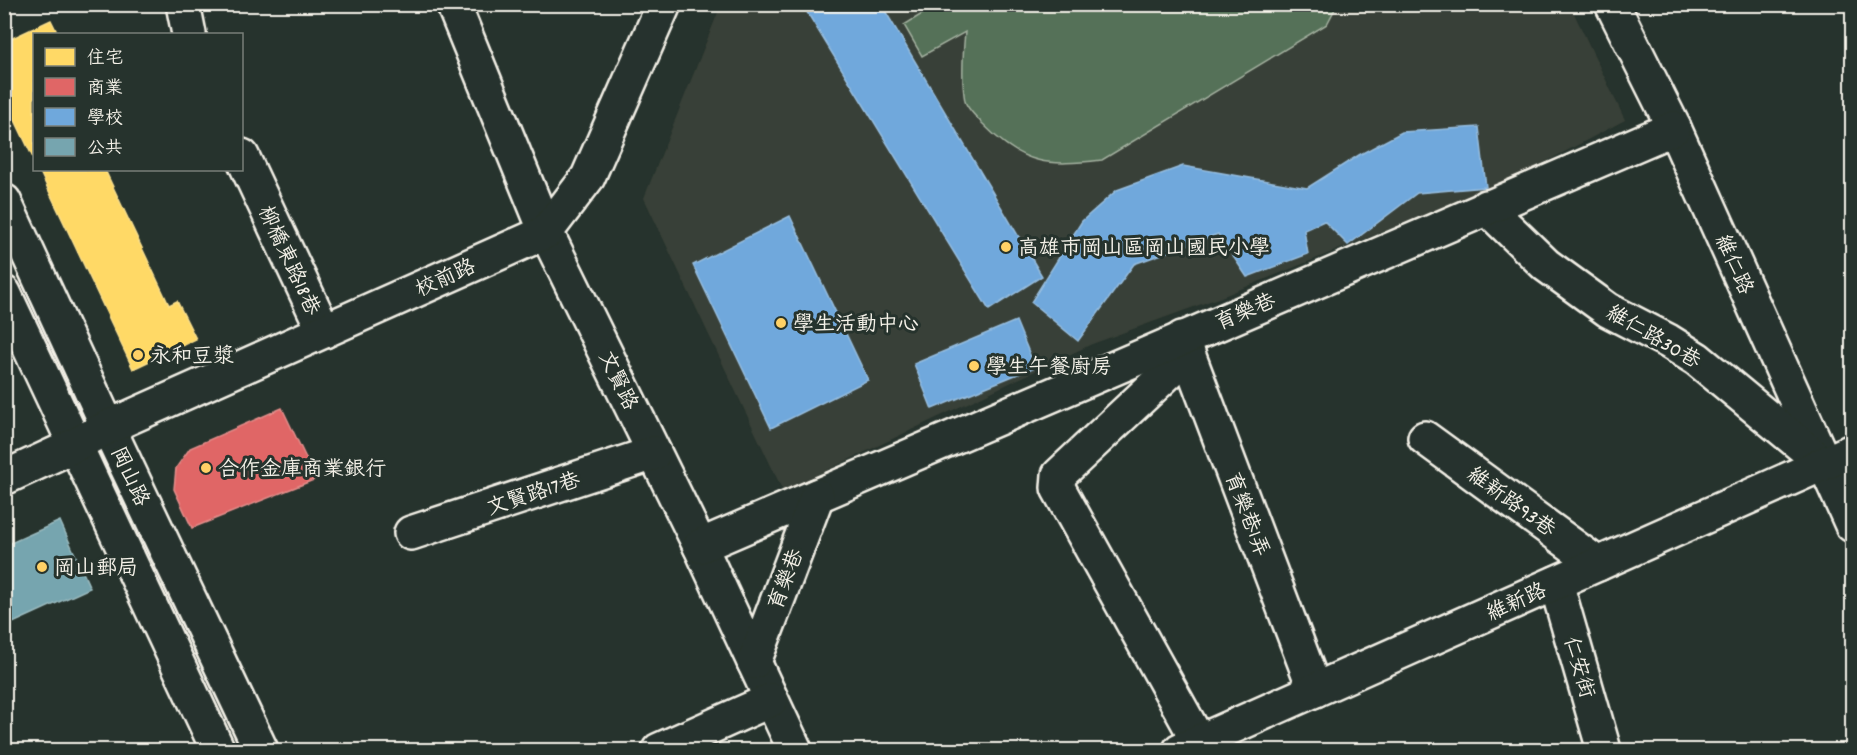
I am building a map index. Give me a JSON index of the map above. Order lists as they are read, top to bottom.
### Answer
{
  "streets": {
    "street": [
      "柳橋東路18巷",
      "維仁路",
      "校前路",
      "育樂巷",
      "維仁路30巷",
      "文賢路",
      "岡山路",
      "文賢路17巷",
      "維新路93巷",
      "育樂巷1弄",
      "維新路",
      "仁安街"
    ]
  },
  "crossings": [
    ["柳橋東路18巷", "校前路"],
    ["維仁路", "育樂巷"],
    ["維仁路", "維仁路30巷"],
    ["維仁路", "維新路"],
    ["校前路", "文賢路"],
    ["校前路", "岡山路"],
    ["育樂巷", "維仁路30巷"],
    ["育樂巷", "文賢路"],
    ["育樂巷", "育樂巷1弄"],
    ["維仁路30巷", "維新路"],
    ["文賢路", "文賢路17巷"],
    ["維新路93巷", "維新路"],
    ["育樂巷1弄", "維新路"],
    ["維新路", "仁安街"]
  ],
  "places": [
    "高雄市岡山區岡山國民小學",
    "學生活動中心",
    "永和豆漿",
    "學生午餐廚房",
    "合作金庫商業銀行",
    "岡山郵局"
  ],
  "legend": [
    "住宅",
    "商業",
    "學校",
    "公共"
  ]
}
